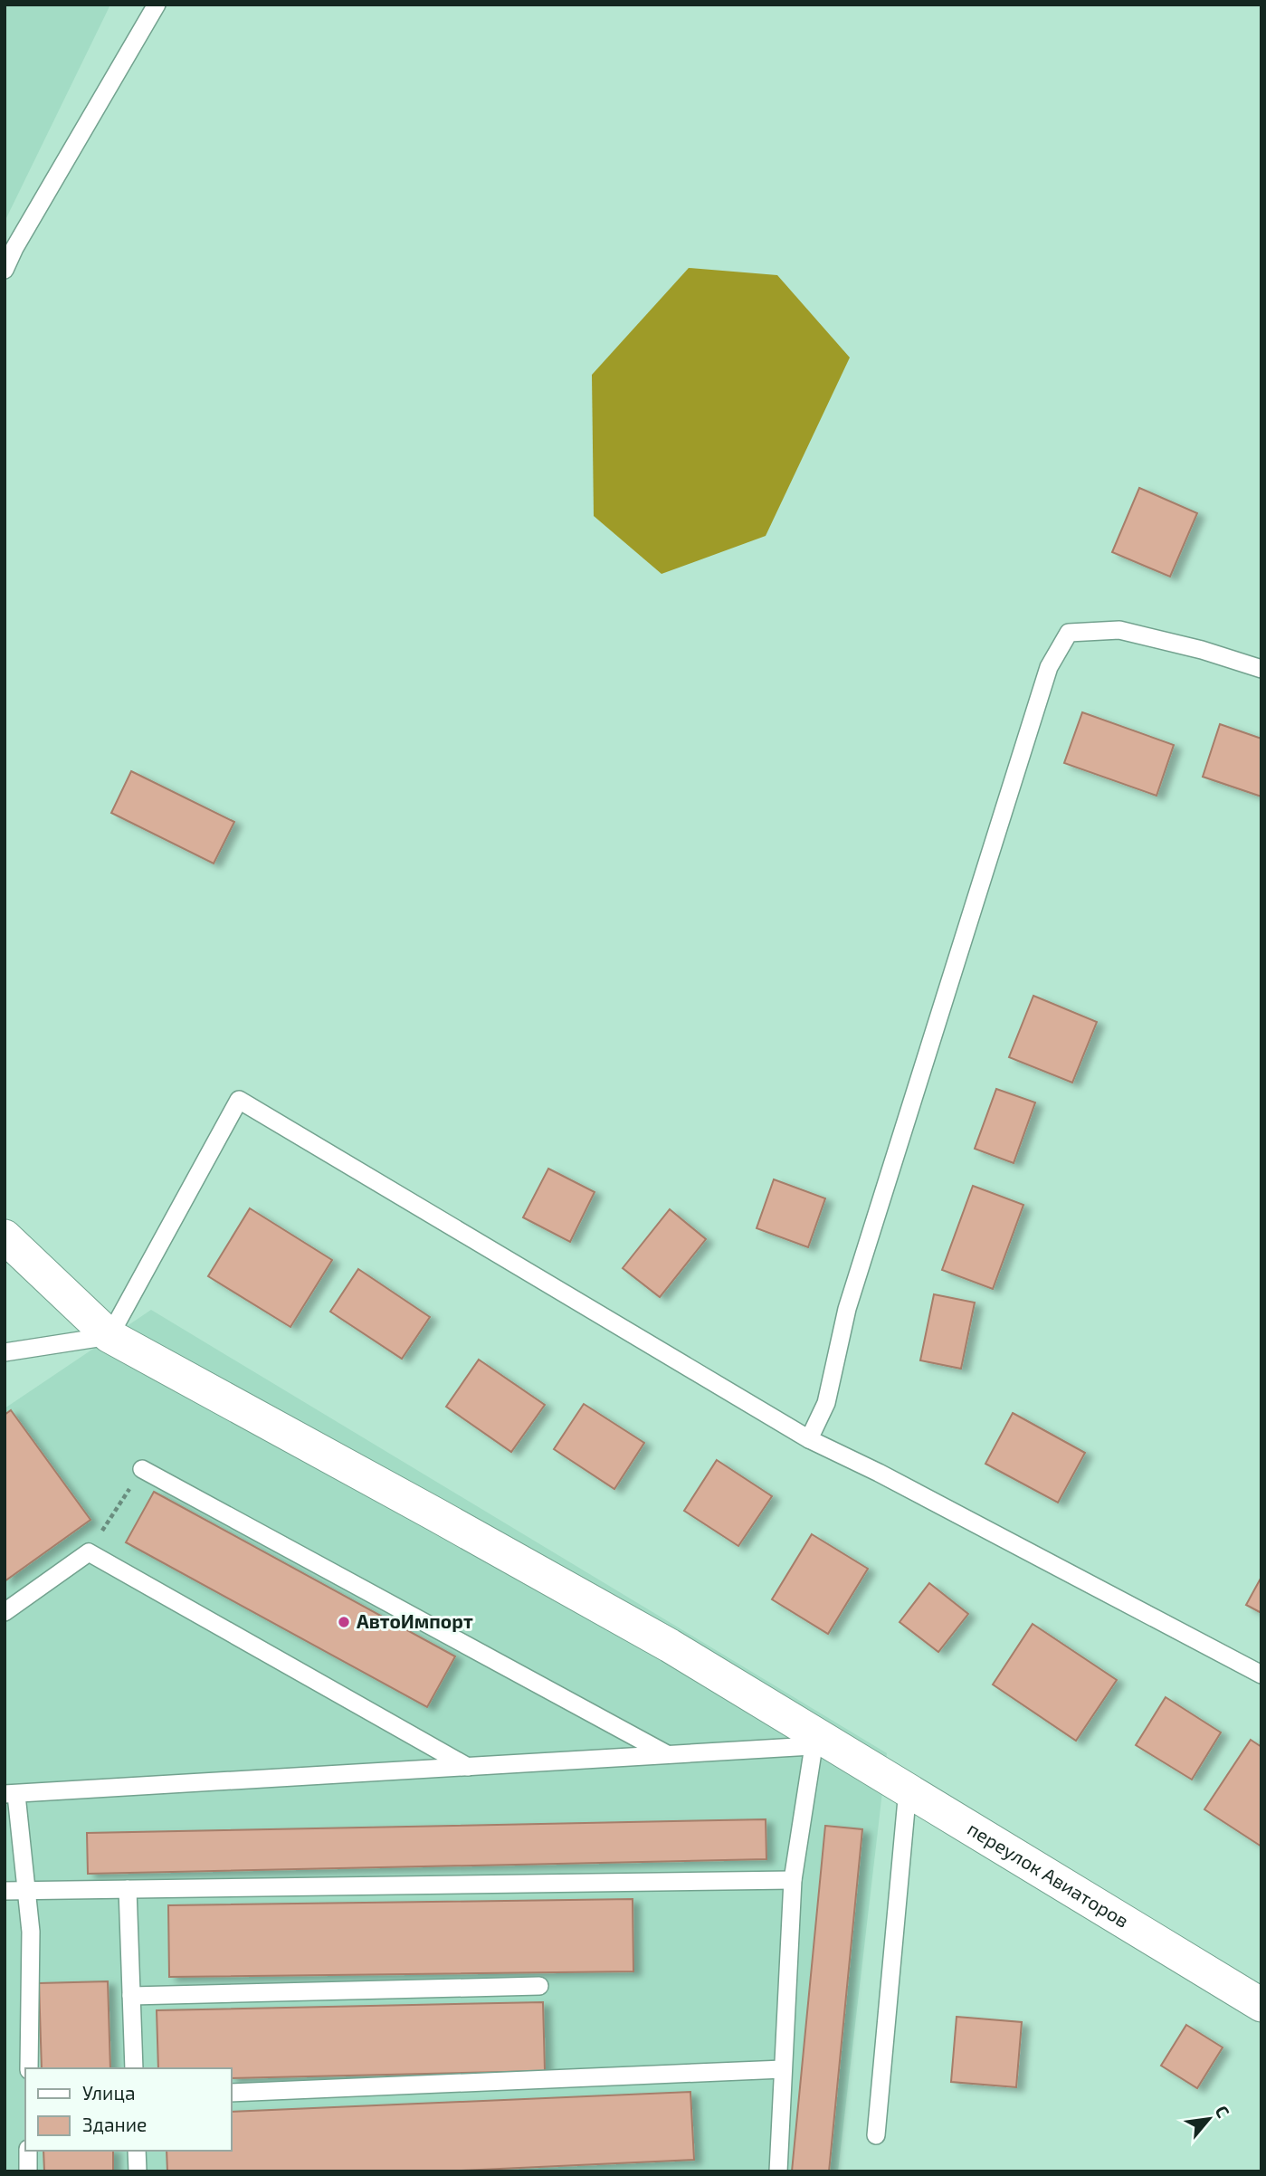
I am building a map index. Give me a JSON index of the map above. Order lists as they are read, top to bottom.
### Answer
{
  "streets": {
    "street": ["переулок Авиаторов"]
  },
  "places": ["АвтоИмпорт"],
  "legend": ["Улица", "Здание"],
  "north": "top right"
}
